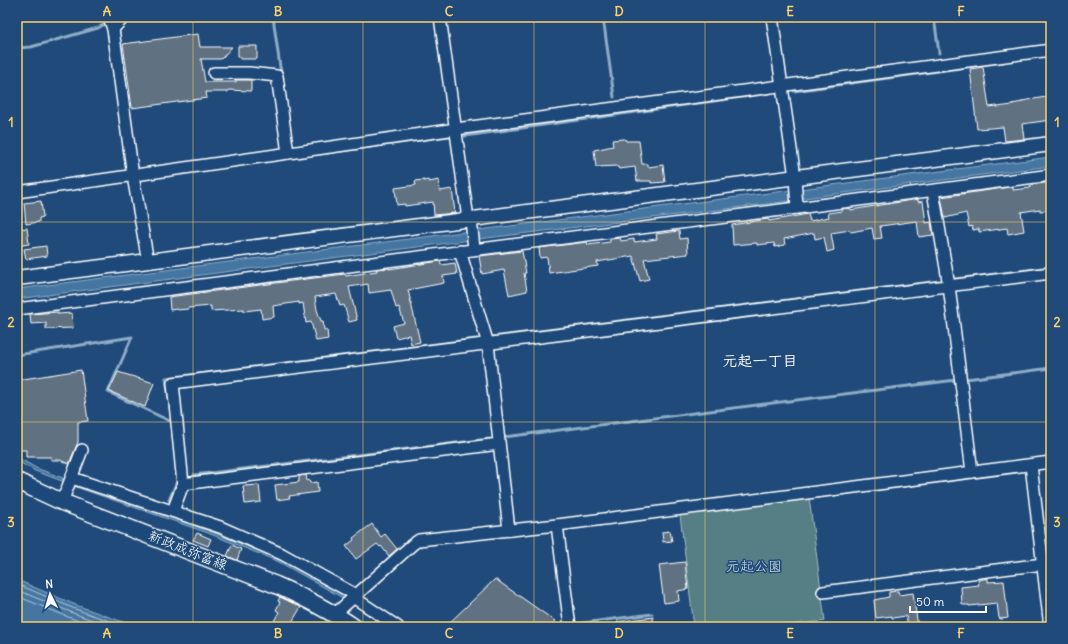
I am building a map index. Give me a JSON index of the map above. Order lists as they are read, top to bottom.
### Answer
{
  "streets": {
    "main road": ["新政成弥富線"]
  },
  "districts": ["元起一丁目"],
  "parks": ["元起公園"],
  "scale_bar": "50 m",
  "north": "top",
  "grid": {
    "columns": [
      "A",
      "B",
      "C",
      "D",
      "E",
      "F"
    ],
    "rows": ["1", "2", "3"]
  }
}
